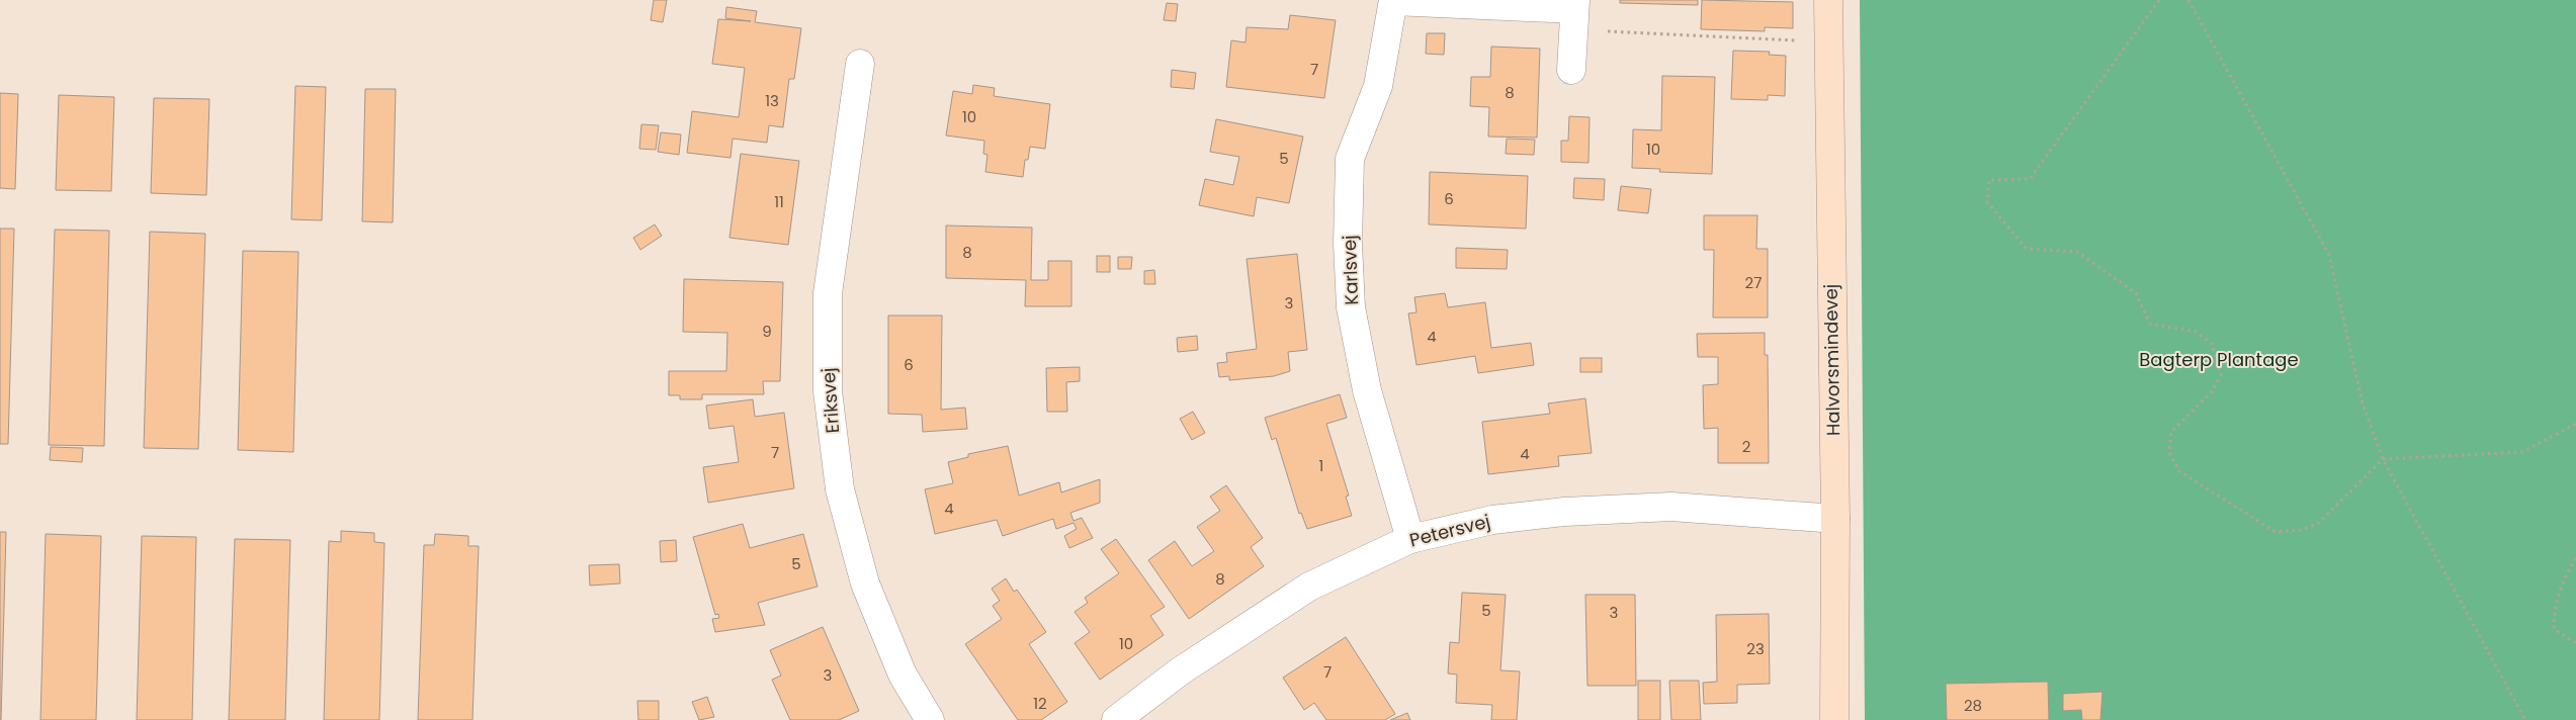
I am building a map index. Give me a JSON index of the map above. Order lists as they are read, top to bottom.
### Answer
{
  "streets": {
    "street": [
      "Karlsvej",
      "Halvorsmindevej",
      "Eriksvej",
      "Petersvej"
    ]
  },
  "crossings": [
    ["Karlsvej", "Petersvej"],
    ["Halvorsmindevej", "Petersvej"]
  ],
  "parks": ["Bagterp Plantage"],
  "house_numbers": [
    "7",
    "8",
    "13",
    "10",
    "10",
    "5",
    "6",
    "11",
    "8",
    "27",
    "3",
    "9",
    "4",
    "6",
    "2",
    "7",
    "4",
    "1",
    "4",
    "5",
    "8",
    "5",
    "3",
    "10",
    "23",
    "7",
    "3",
    "12",
    "28"
  ]
}
